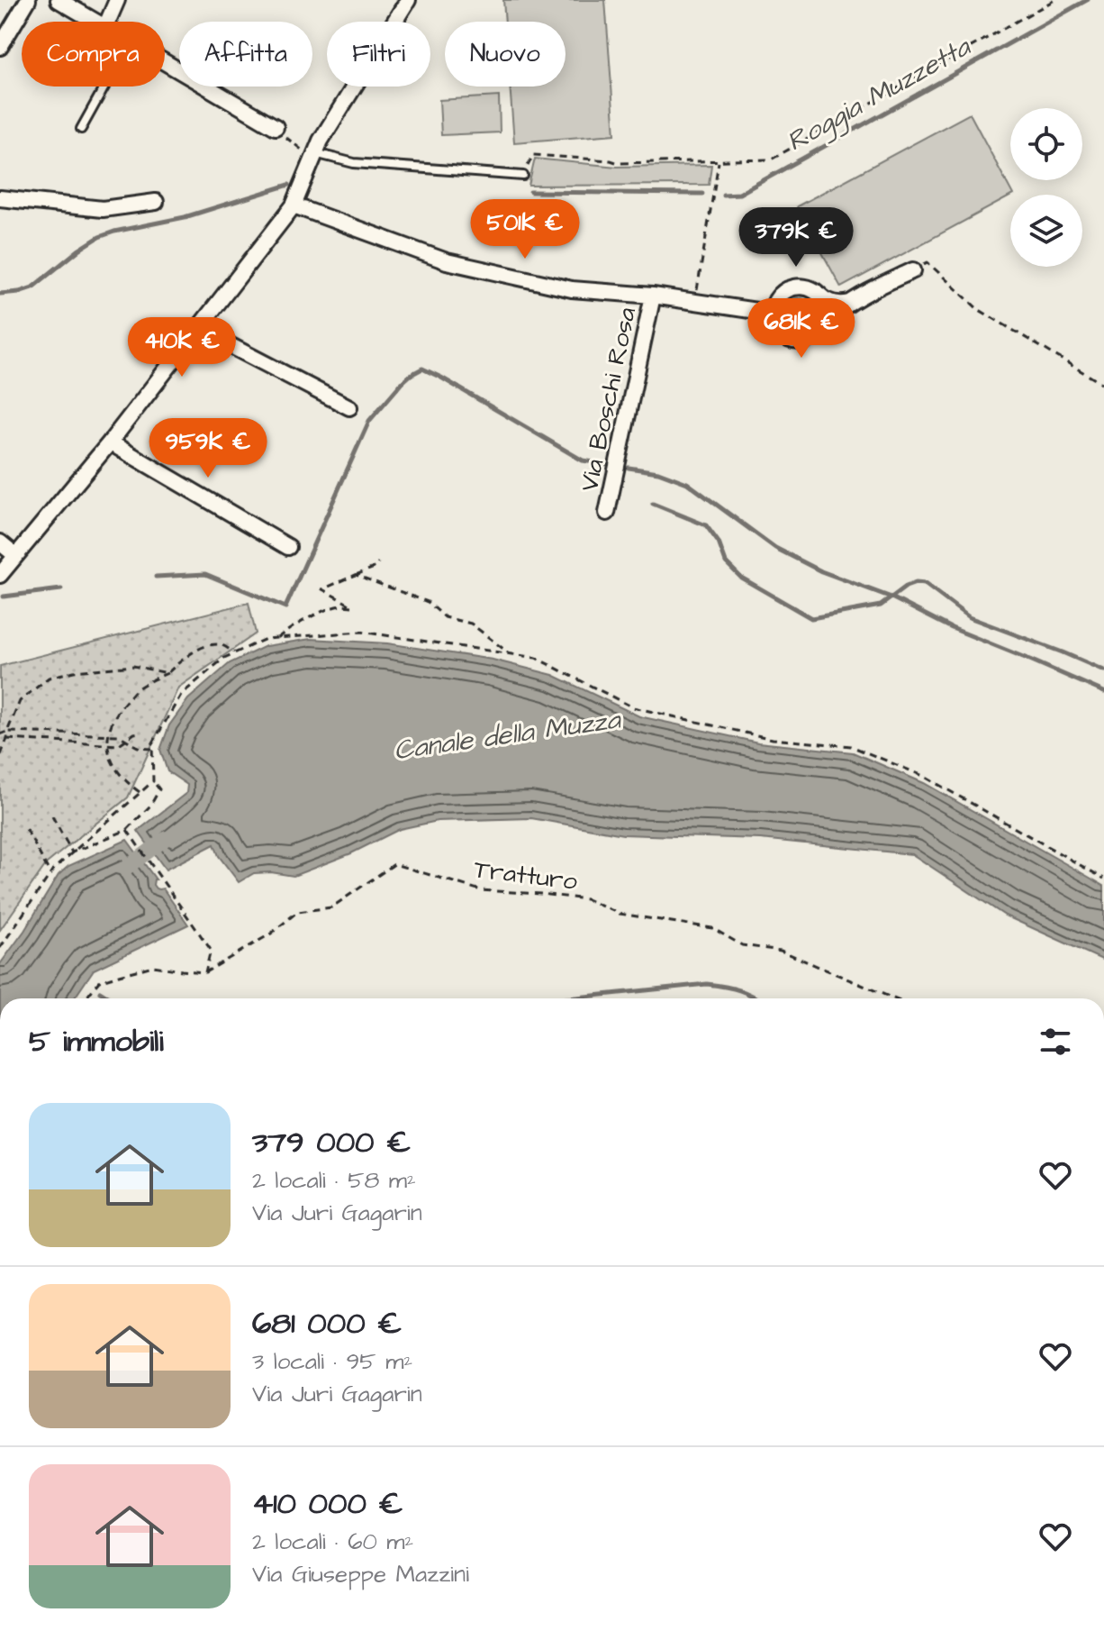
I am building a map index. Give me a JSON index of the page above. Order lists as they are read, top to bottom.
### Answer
{
  "streets": {
    "street": ["Via Boschi Rosa"],
    "path": ["Tratturo"]
  },
  "water": ["Roggia Muzzetta", "Canale della Muzza"],
  "page": {
    "chip": [
      "Compra",
      "Affitta",
      "Filtri",
      "Nuovo"
    ],
    "price": [
      "501K €",
      "379K €",
      "681K €",
      "410K €",
      "959K €"
    ],
    "heading": "5 immobili",
    "list": [
      {
        "name": "379 000 €",
        "note": "2 locali · 58 m² · Via Juri Gagarin"
      },
      {
        "name": "681 000 €",
        "note": "3 locali · 95 m² · Via Juri Gagarin"
      },
      {
        "name": "410 000 €",
        "note": "2 locali · 60 m² · Via Giuseppe Mazzini"
      }
    ]
  }
}
